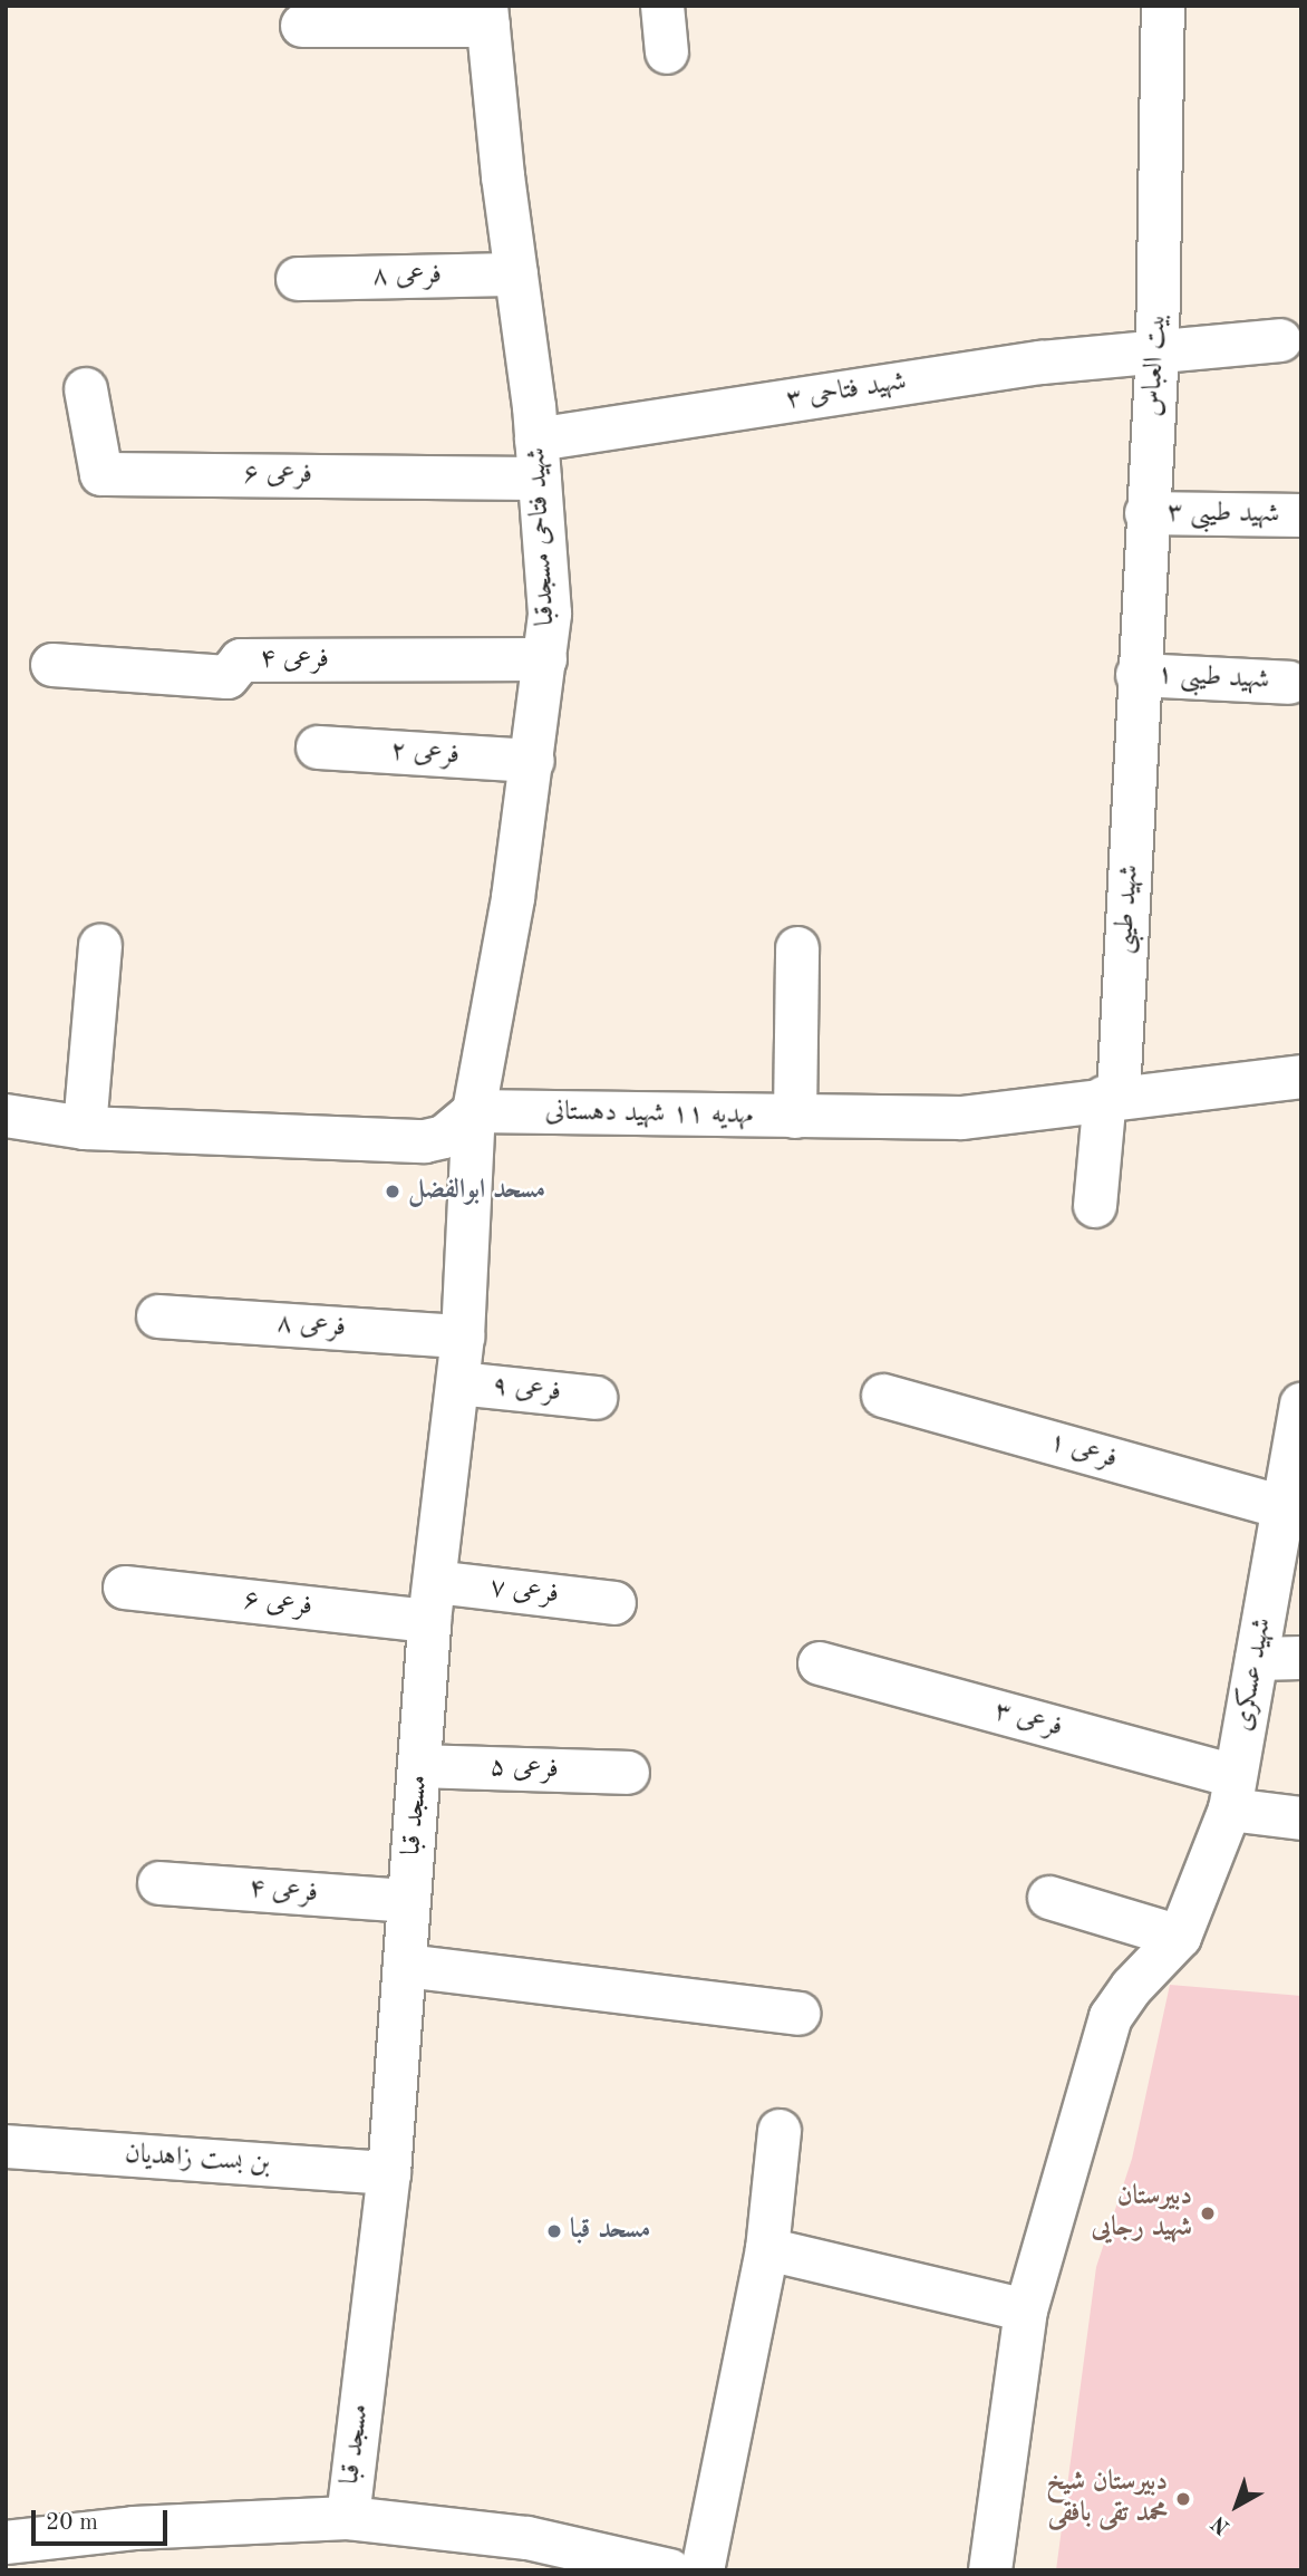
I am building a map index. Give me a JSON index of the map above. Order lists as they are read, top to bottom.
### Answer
{
  "streets": {
    "street": [
      "فرعی ۸",
      "بیت العباس",
      "شهید فتاحی ۳",
      "فرعی ۶",
      "شهید طیبی ۳",
      "شهید فتاحی مسجدقبا",
      "فرعی ۴",
      "شهید طیبی ۱",
      "فرعی ۲",
      "شهید طیبی",
      "مهدیه ۱۱ شهید دهستانی",
      "فرعی ۹",
      "فرعی ۱",
      "فرعی ۷",
      "شهید عسکری",
      "فرعی ۳",
      "فرعی ۵",
      "مسجد قبا",
      "بن بست زاهدیان"
    ]
  },
  "crossings": [
    ["فرعی ۸", "شهید فتاحی مسجدقبا"],
    ["فرعی ۸", "مسجد قبا"],
    ["بیت العباس", "شهید فتاحی ۳"],
    ["بیت العباس", "شهید طیبی ۳"],
    ["بیت العباس", "شهید طیبی ۱"],
    ["بیت العباس", "شهید طیبی"],
    ["شهید فتاحی ۳", "فرعی ۶"],
    ["شهید فتاحی ۳", "شهید فتاحی مسجدقبا"],
    ["فرعی ۶", "شهید فتاحی مسجدقبا"],
    ["فرعی ۶", "فرعی ۷"],
    ["فرعی ۶", "مسجد قبا"],
    ["شهید فتاحی مسجدقبا", "فرعی ۴"],
    ["شهید فتاحی مسجدقبا", "فرعی ۲"],
    ["شهید فتاحی مسجدقبا", "مهدیه ۱۱ شهید دهستانی"],
    ["شهید فتاحی مسجدقبا", "مسجد قبا"],
    ["فرعی ۴", "مسجد قبا"],
    ["شهید طیبی", "مهدیه ۱۱ شهید دهستانی"],
    ["مهدیه ۱۱ شهید دهستانی", "مسجد قبا"],
    ["فرعی ۹", "مسجد قبا"],
    ["فرعی ۱", "شهید عسکری"],
    ["فرعی ۷", "مسجد قبا"],
    ["شهید عسکری", "فرعی ۳"],
    ["فرعی ۵", "مسجد قبا"],
    ["مسجد قبا", "بن بست زاهدیان"]
  ],
  "places": [
    "مسحد ابوالفضل",
    "دبیرستان شهید رجایی",
    "مسحد قبا",
    "دبیرستان شیخ محمد تقی بافقی"
  ],
  "scale_bar": "20 m",
  "north": "bottom left"
}
